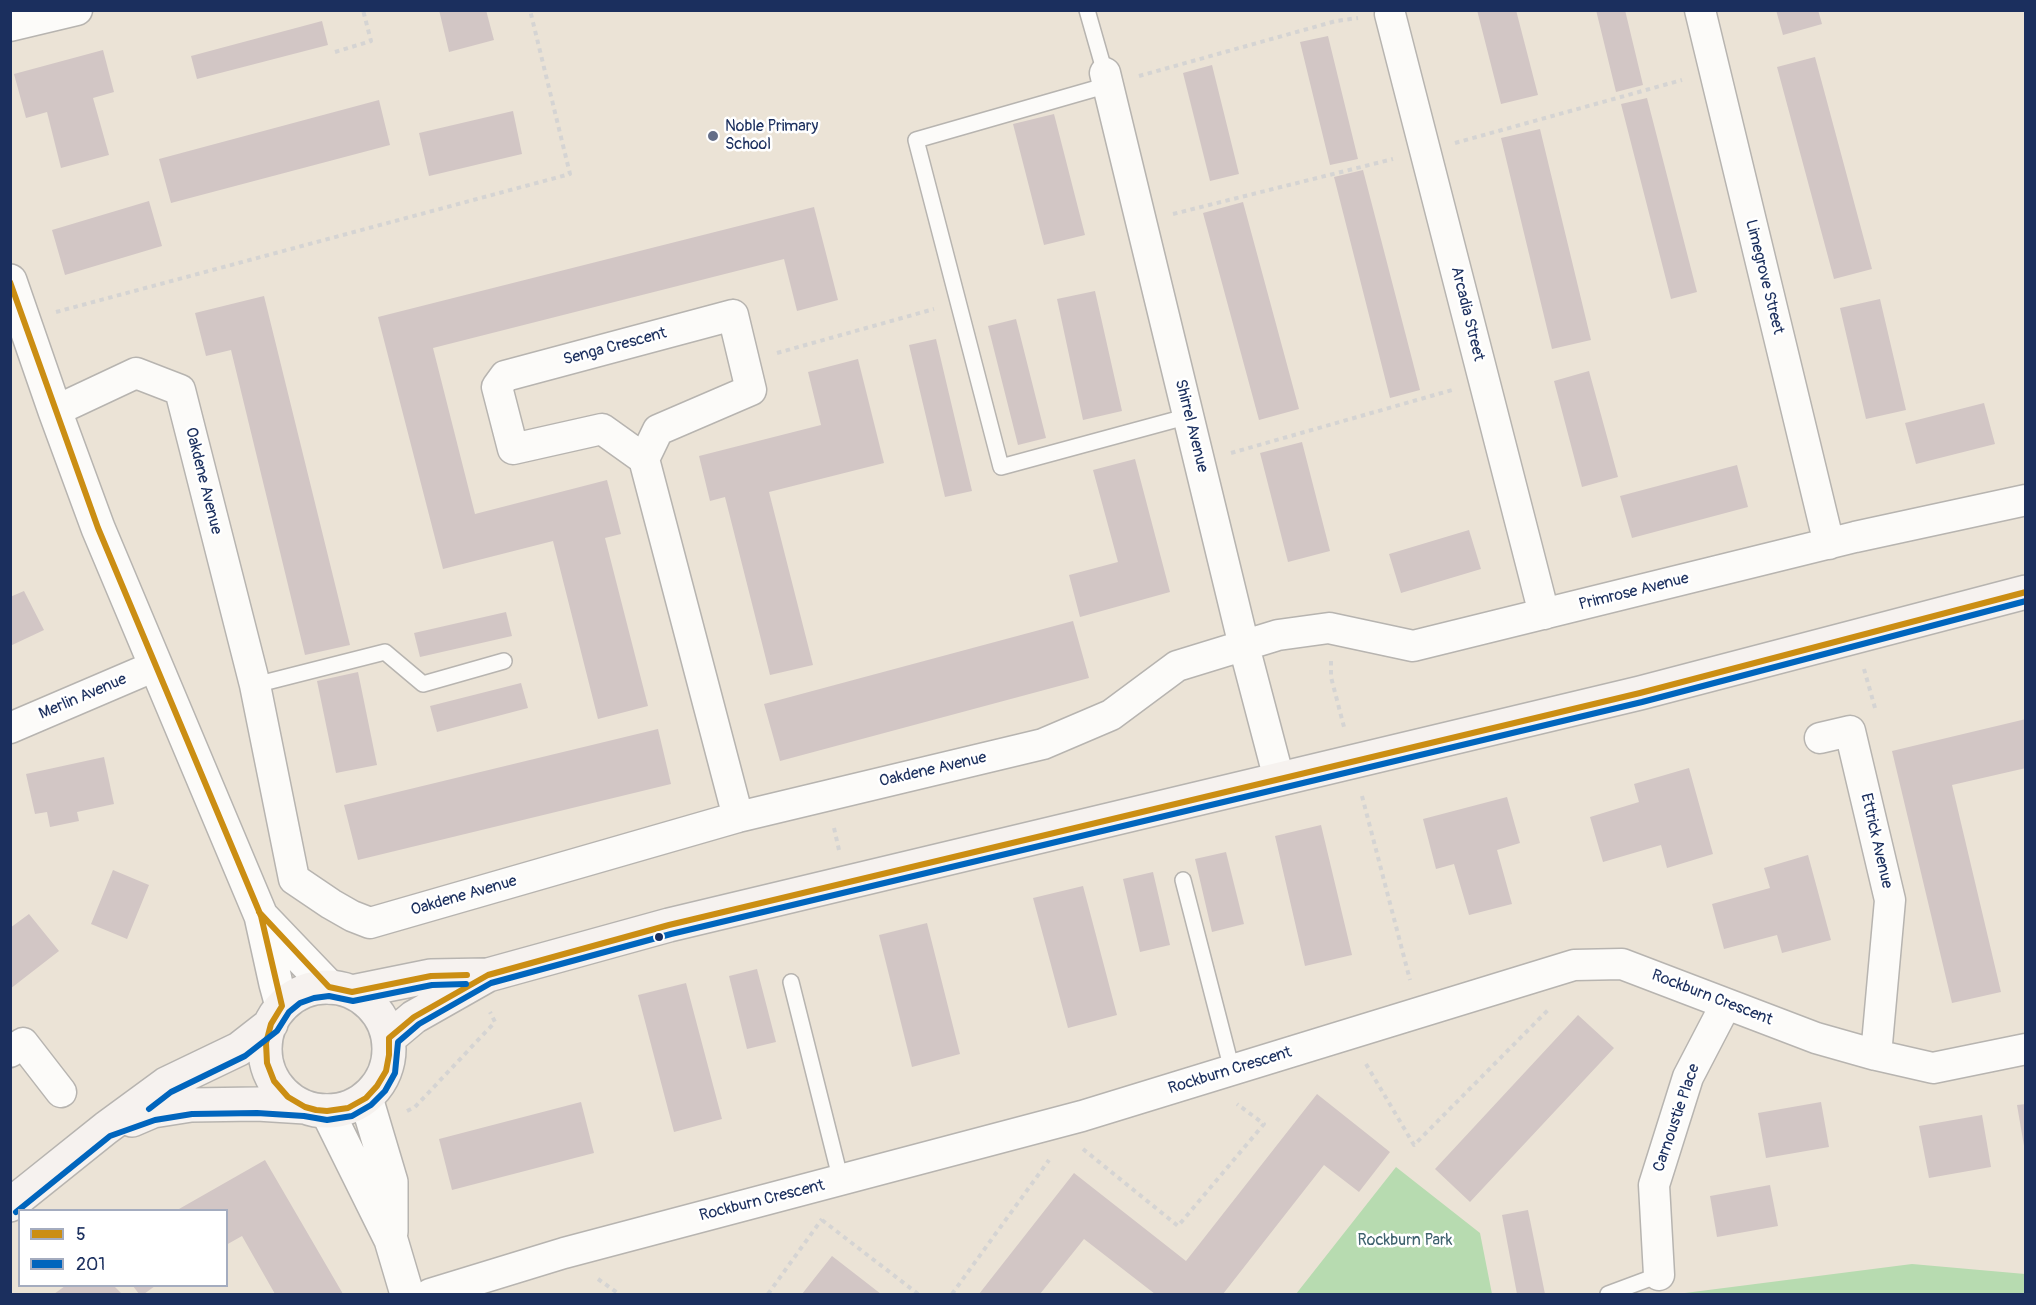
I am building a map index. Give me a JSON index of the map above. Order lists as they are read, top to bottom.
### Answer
{
  "streets": {
    "street": [
      "Limegrove Street",
      "Arcadia Street",
      "Senga Crescent",
      "Shirrel Avenue",
      "Oakdene Avenue",
      "Primrose Avenue",
      "Merlin Avenue",
      "Ettrick Avenue",
      "Rockburn Crescent",
      "Carnoustie Place"
    ]
  },
  "crossings": [
    ["Limegrove Street", "Primrose Avenue"],
    ["Arcadia Street", "Primrose Avenue"],
    ["Shirrel Avenue", "Oakdene Avenue"],
    ["Shirrel Avenue", "Primrose Avenue"],
    ["Oakdene Avenue", "Primrose Avenue"],
    ["Ettrick Avenue", "Rockburn Crescent"],
    ["Rockburn Crescent", "Carnoustie Place"]
  ],
  "parks": ["Rockburn Park"],
  "places": ["Noble Primary School"],
  "lines": ["transit line 5", "transit line 201"],
  "legend": ["5", "201"]
}
